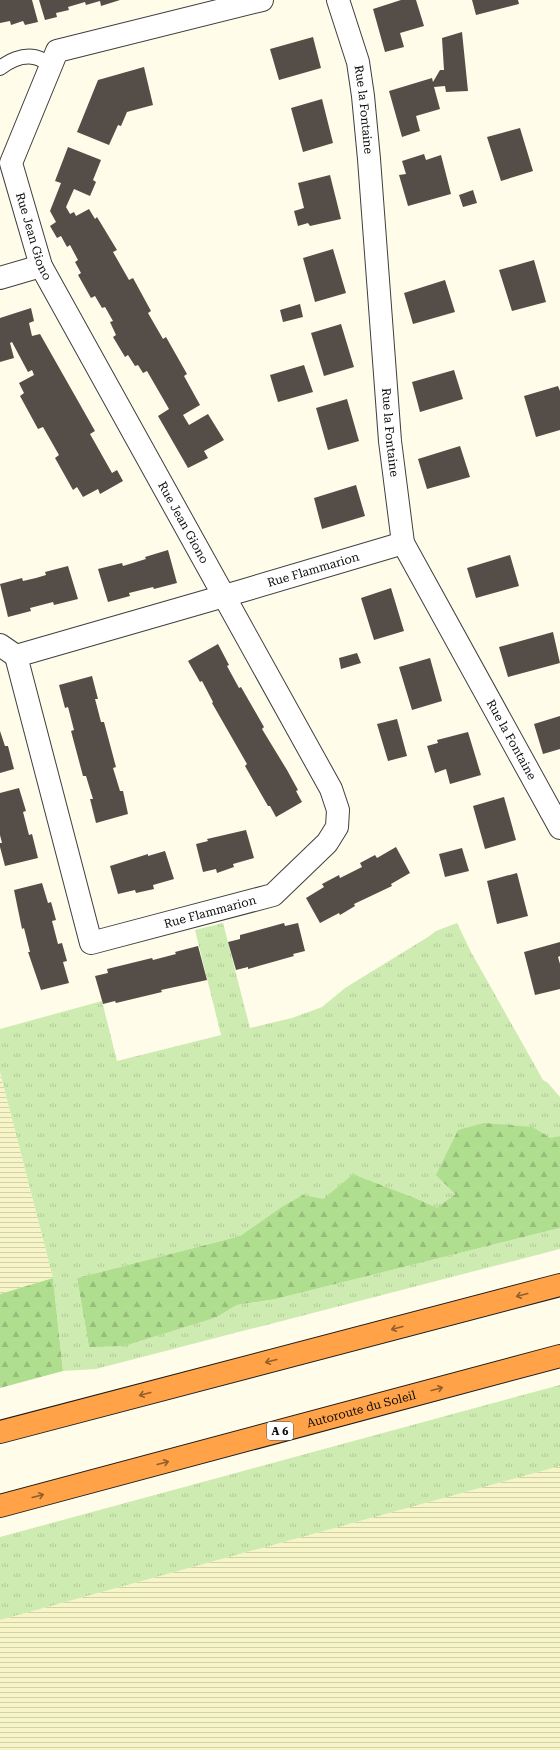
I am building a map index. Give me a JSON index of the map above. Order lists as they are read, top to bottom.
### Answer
{
  "streets": {
    "highway": ["Autoroute du Soleil", "A 6"],
    "street": ["Rue la Fontaine", "Rue Jean Giono", "Rue Flammarion"]
  },
  "crossings": [
    ["Rue la Fontaine", "Rue Flammarion"],
    ["Rue Jean Giono", "Rue Flammarion"]
  ]
}
